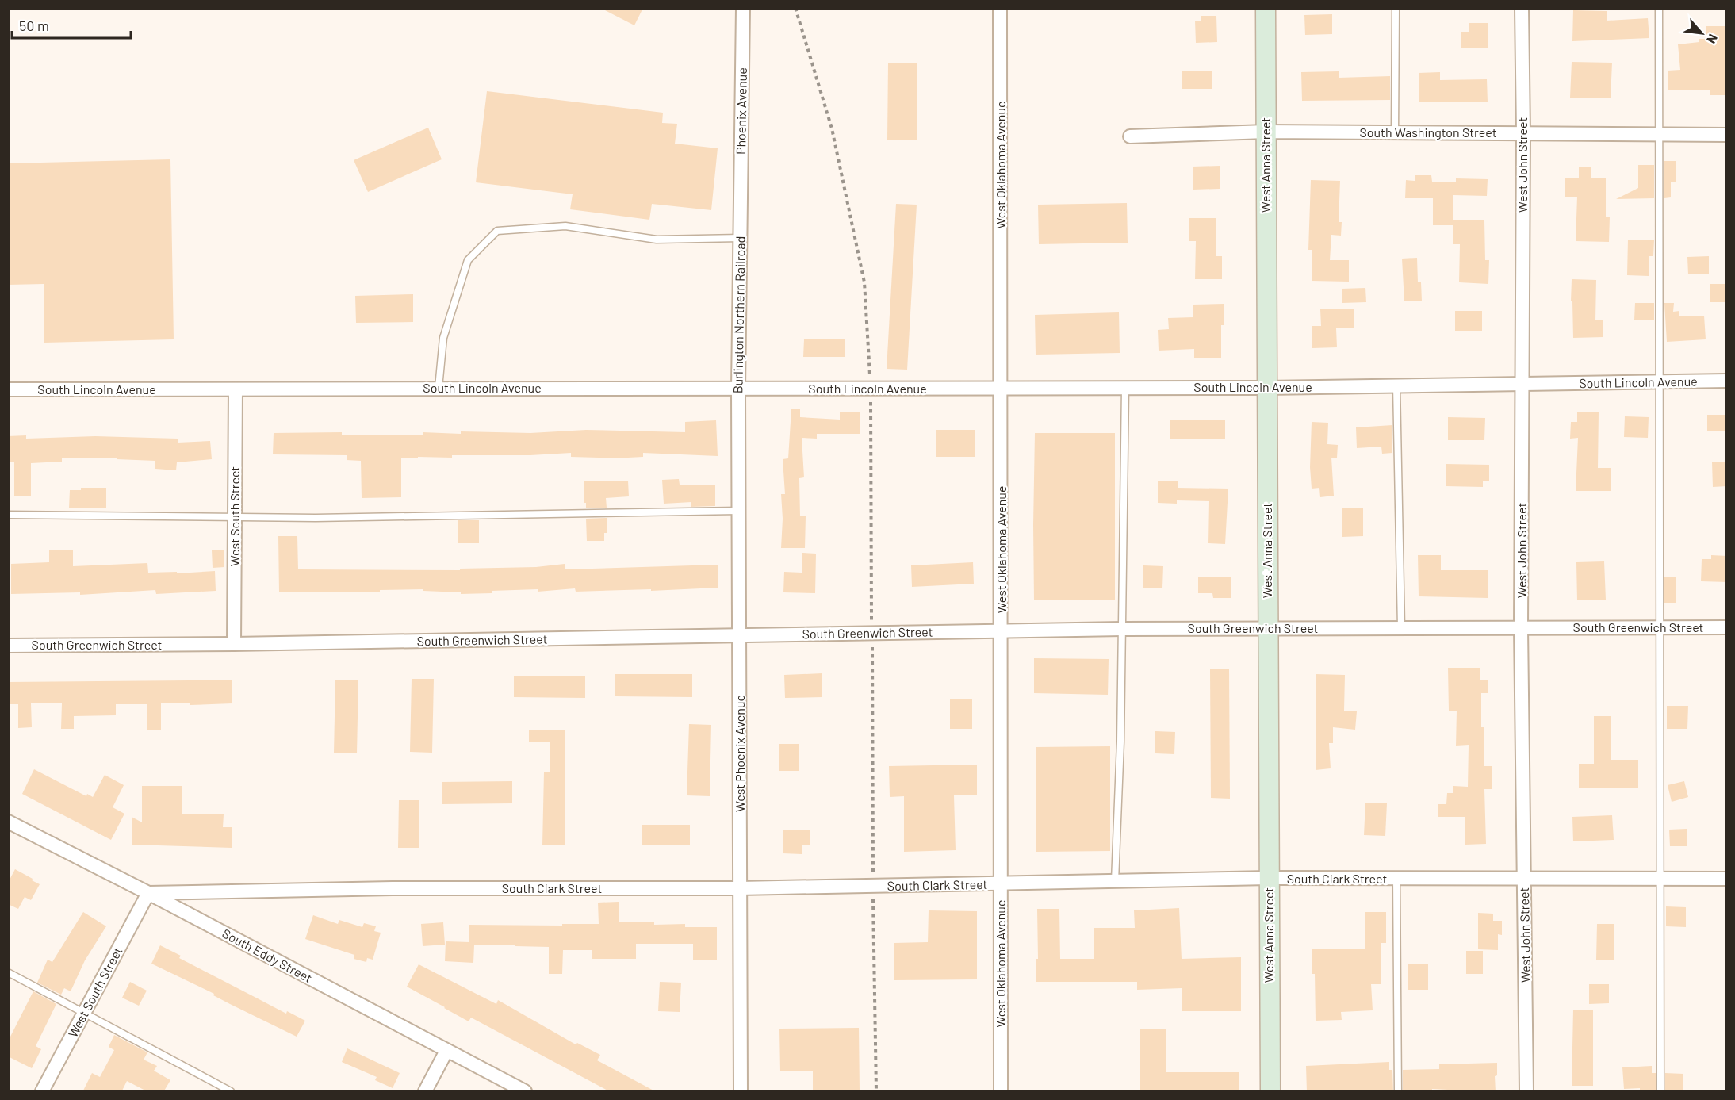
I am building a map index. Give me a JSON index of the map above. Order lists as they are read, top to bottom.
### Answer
{
  "streets": {
    "main road": ["West Anna Street"],
    "street": [
      "Phoenix Avenue",
      "South Washington Street",
      "West Oklahoma Avenue",
      "West John Street",
      "Burlington Northern Railroad",
      "South Lincoln Avenue",
      "West South Street",
      "South Greenwich Street",
      "West Phoenix Avenue",
      "South Clark Street",
      "South Eddy Street"
    ]
  },
  "crossings": [
    ["Phoenix Avenue", "Burlington Northern Railroad"],
    ["South Washington Street", "West Anna Street"],
    ["South Washington Street", "West John Street"],
    ["West Oklahoma Avenue", "South Lincoln Avenue"],
    ["West Oklahoma Avenue", "South Greenwich Street"],
    ["West Oklahoma Avenue", "South Clark Street"],
    ["West Anna Street", "South Lincoln Avenue"],
    ["West Anna Street", "South Greenwich Street"],
    ["West Anna Street", "South Clark Street"],
    ["West John Street", "South Lincoln Avenue"],
    ["West John Street", "South Greenwich Street"],
    ["West John Street", "South Clark Street"],
    ["Burlington Northern Railroad", "South Lincoln Avenue"],
    ["Burlington Northern Railroad", "West Phoenix Avenue"],
    ["South Lincoln Avenue", "West South Street"],
    ["West South Street", "South Greenwich Street"],
    ["West South Street", "South Clark Street"],
    ["West South Street", "South Eddy Street"],
    ["South Greenwich Street", "West Phoenix Avenue"],
    ["West Phoenix Avenue", "South Clark Street"],
    ["South Clark Street", "South Eddy Street"]
  ],
  "scale_bar": "50 m",
  "north": "bottom right"
}
